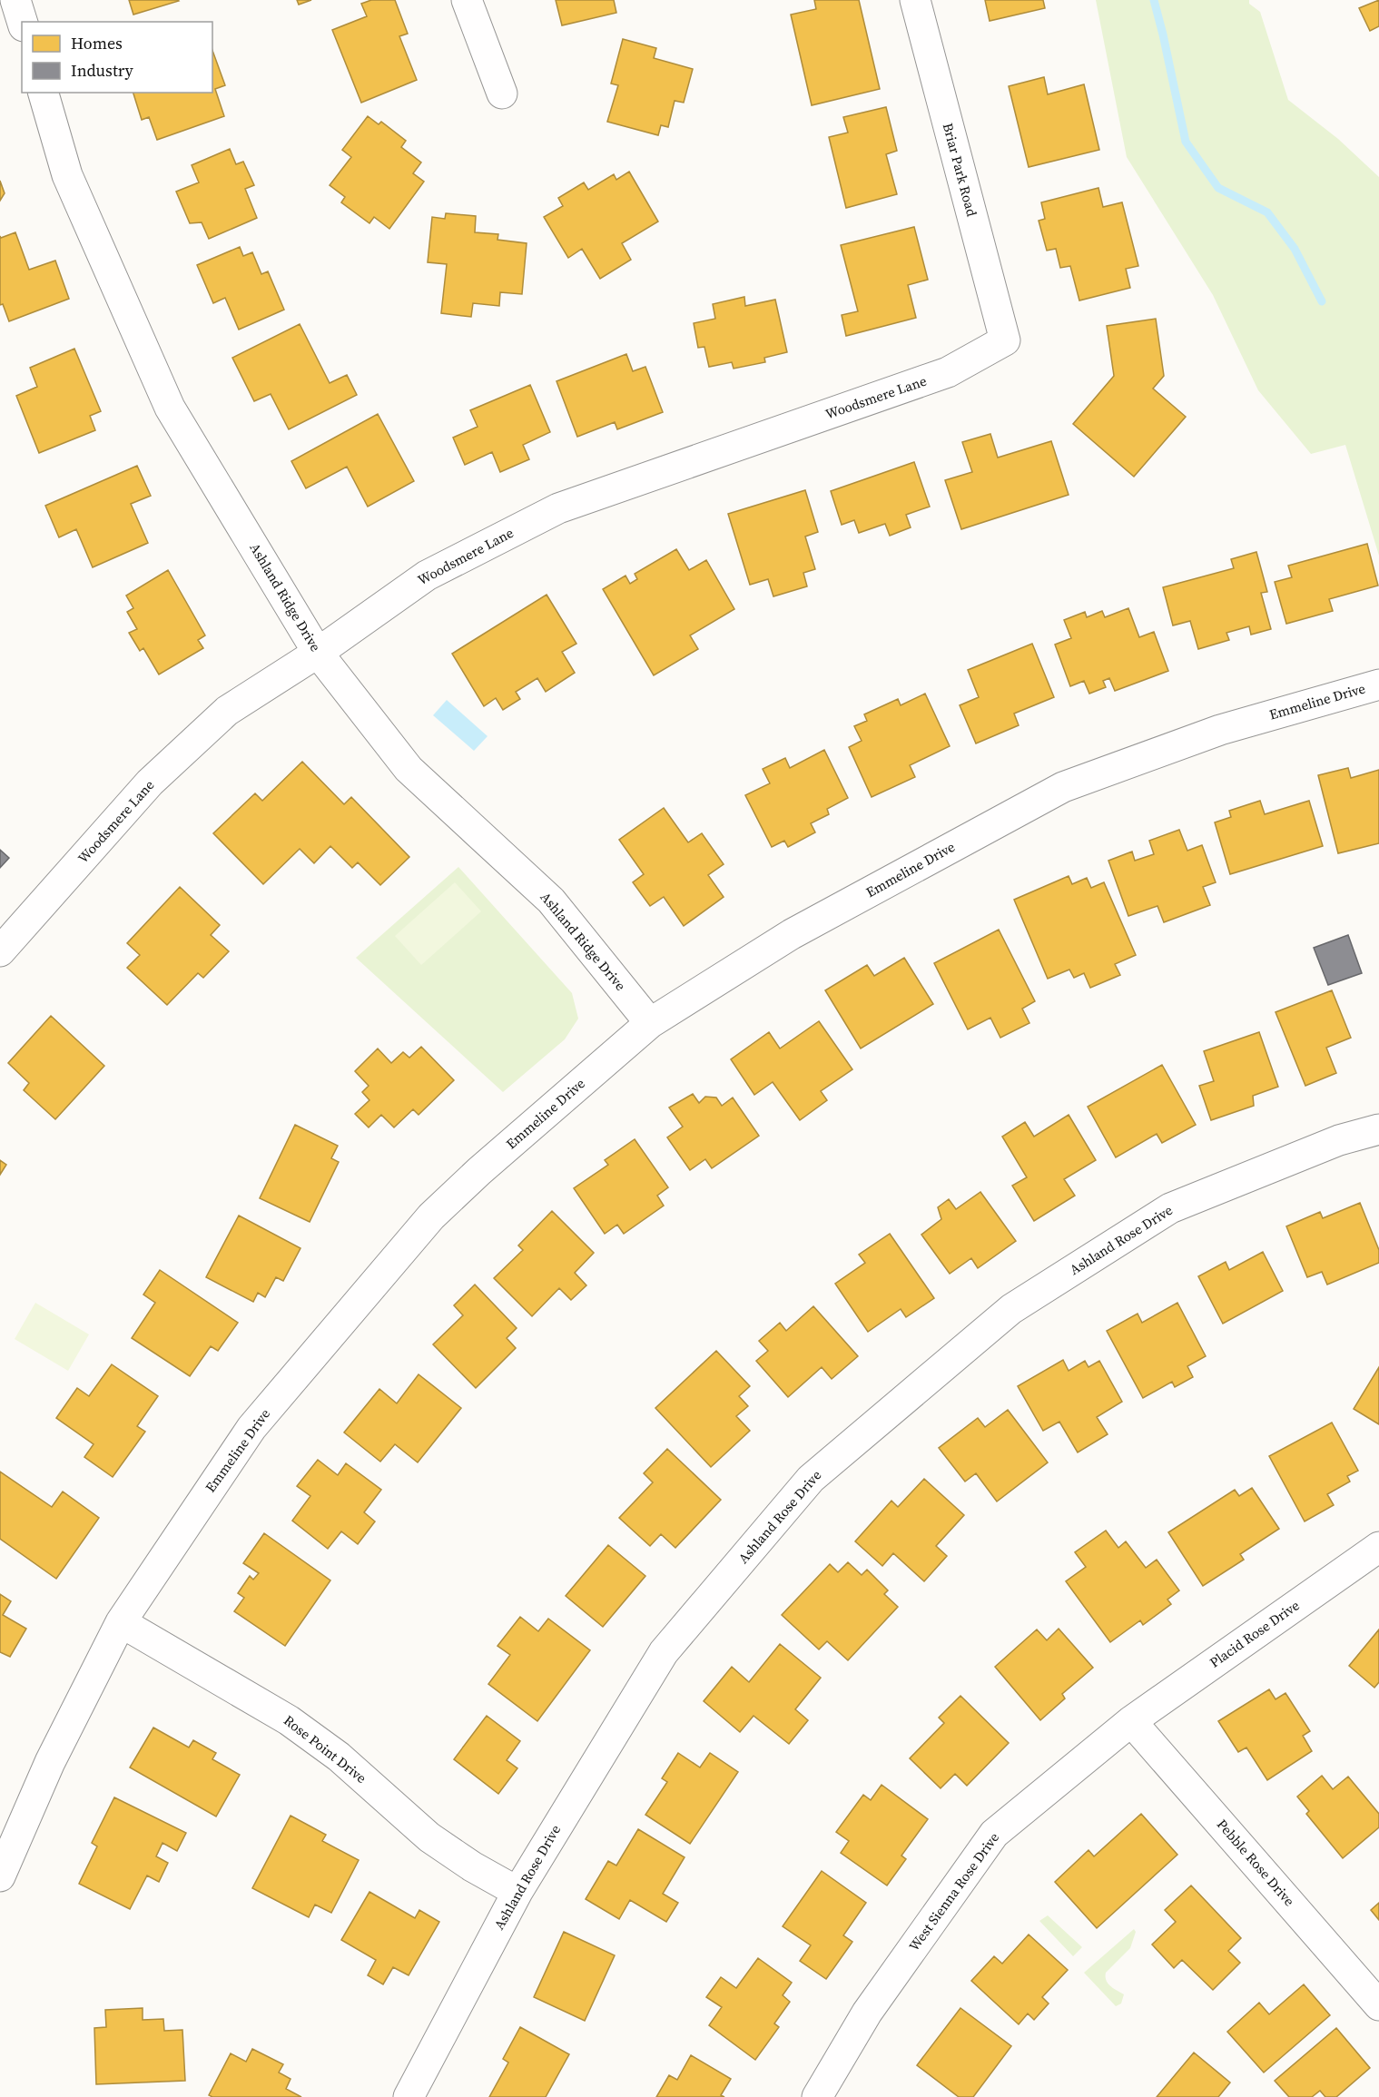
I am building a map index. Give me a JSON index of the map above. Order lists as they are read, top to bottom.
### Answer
{
  "streets": {
    "street": [
      "Briar Park Road",
      "Woodsmere Lane",
      "Ashland Ridge Drive",
      "Emmeline Drive",
      "Ashland Rose Drive",
      "Placid Rose Drive",
      "Rose Point Drive",
      "Pebble Rose Drive",
      "West Sienna Rose Drive"
    ]
  },
  "crossings": [
    ["Briar Park Road", "Woodsmere Lane"],
    ["Woodsmere Lane", "Ashland Ridge Drive"],
    ["Ashland Ridge Drive", "Emmeline Drive"],
    ["Emmeline Drive", "Rose Point Drive"],
    ["Ashland Rose Drive", "Rose Point Drive"],
    ["Placid Rose Drive", "Pebble Rose Drive"],
    ["Placid Rose Drive", "West Sienna Rose Drive"],
    ["Pebble Rose Drive", "West Sienna Rose Drive"]
  ],
  "legend": ["Homes", "Industry"]
}
